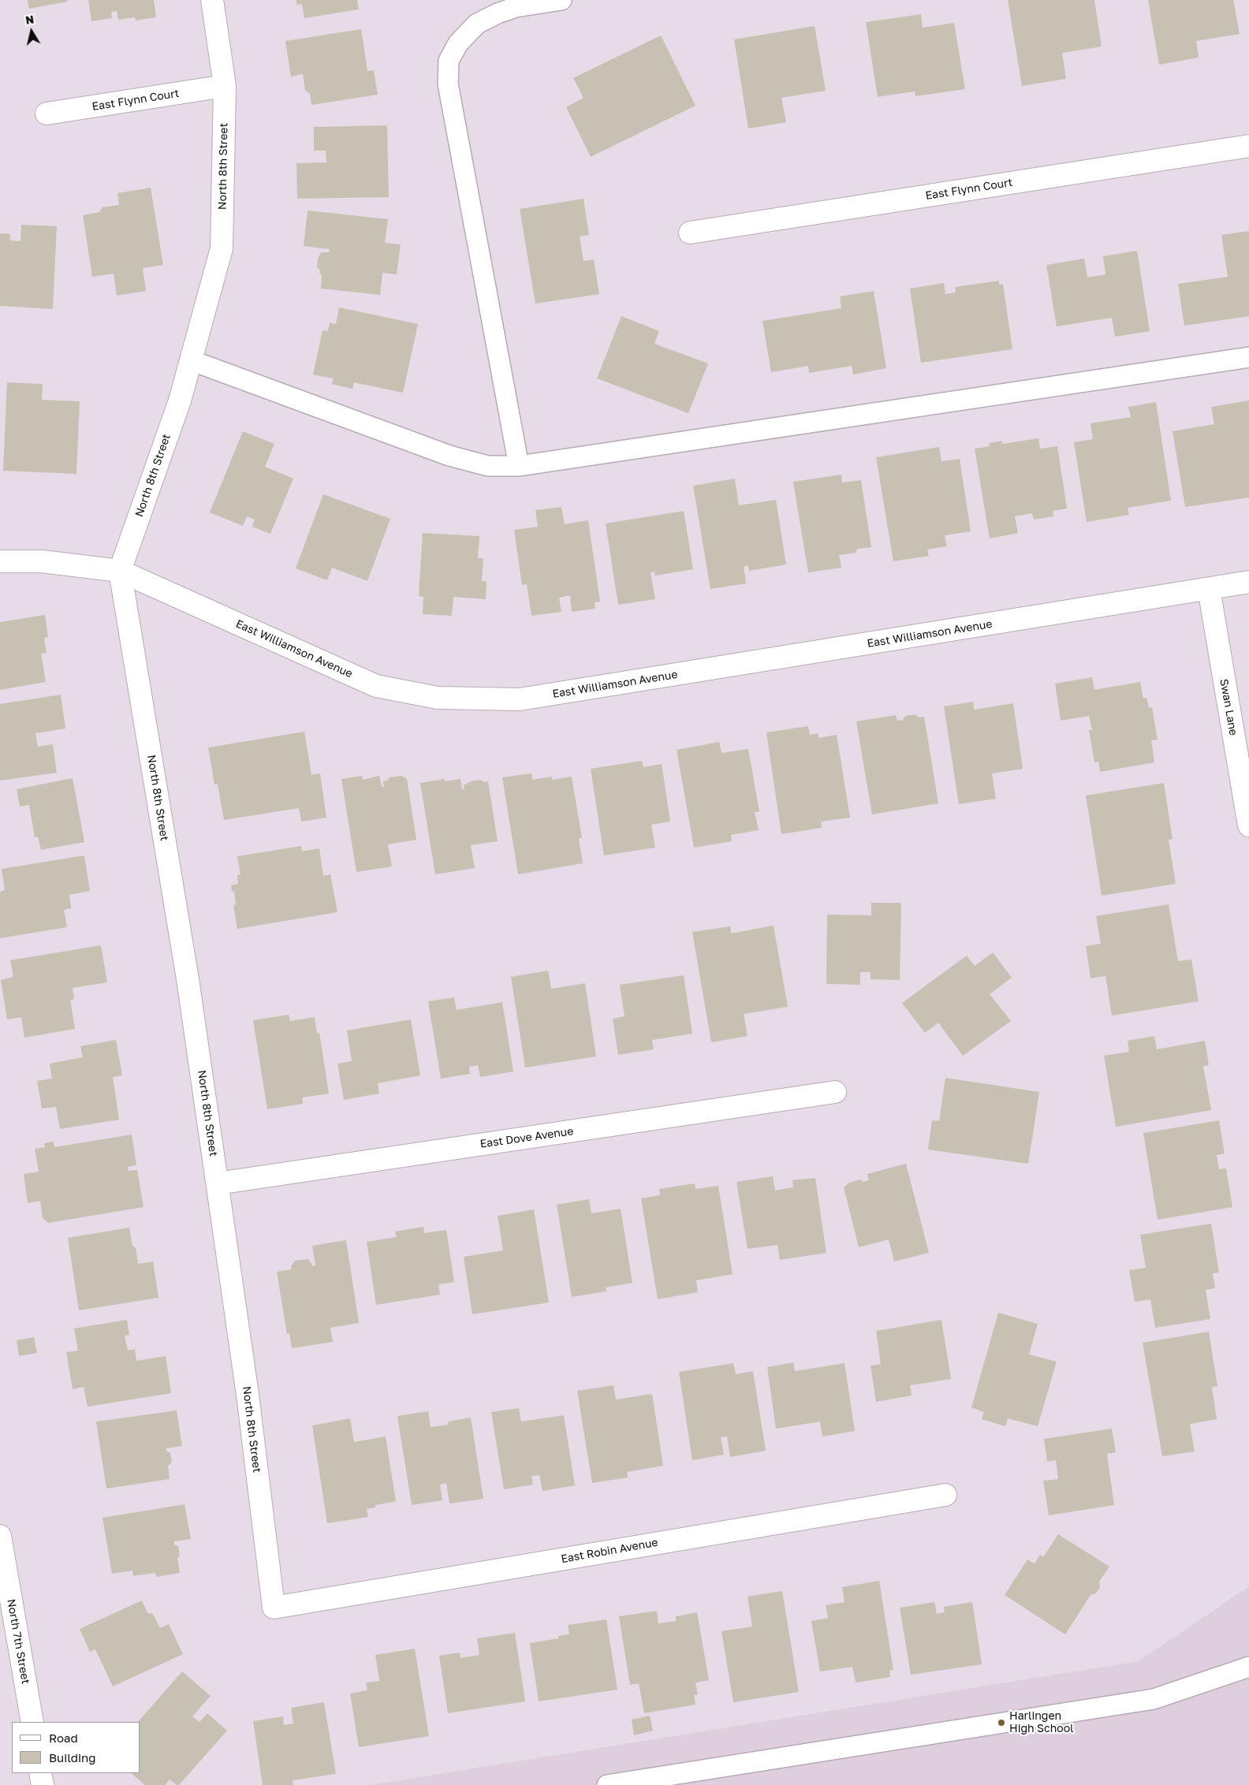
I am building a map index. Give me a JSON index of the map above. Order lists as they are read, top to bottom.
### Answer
{
  "streets": {
    "street": [
      "East Flynn Court",
      "North 8th Street",
      "East Williamson Avenue",
      "Swan Lane",
      "East Dove Avenue",
      "East Robin Avenue",
      "North 7th Street"
    ]
  },
  "crossings": [
    ["East Flynn Court", "North 8th Street"],
    ["North 8th Street", "East Williamson Avenue"],
    ["North 8th Street", "East Dove Avenue"],
    ["North 8th Street", "East Robin Avenue"],
    ["East Williamson Avenue", "Swan Lane"]
  ],
  "places": ["Harlingen High School"],
  "legend": ["Road", "Building"],
  "north": "top"
}
